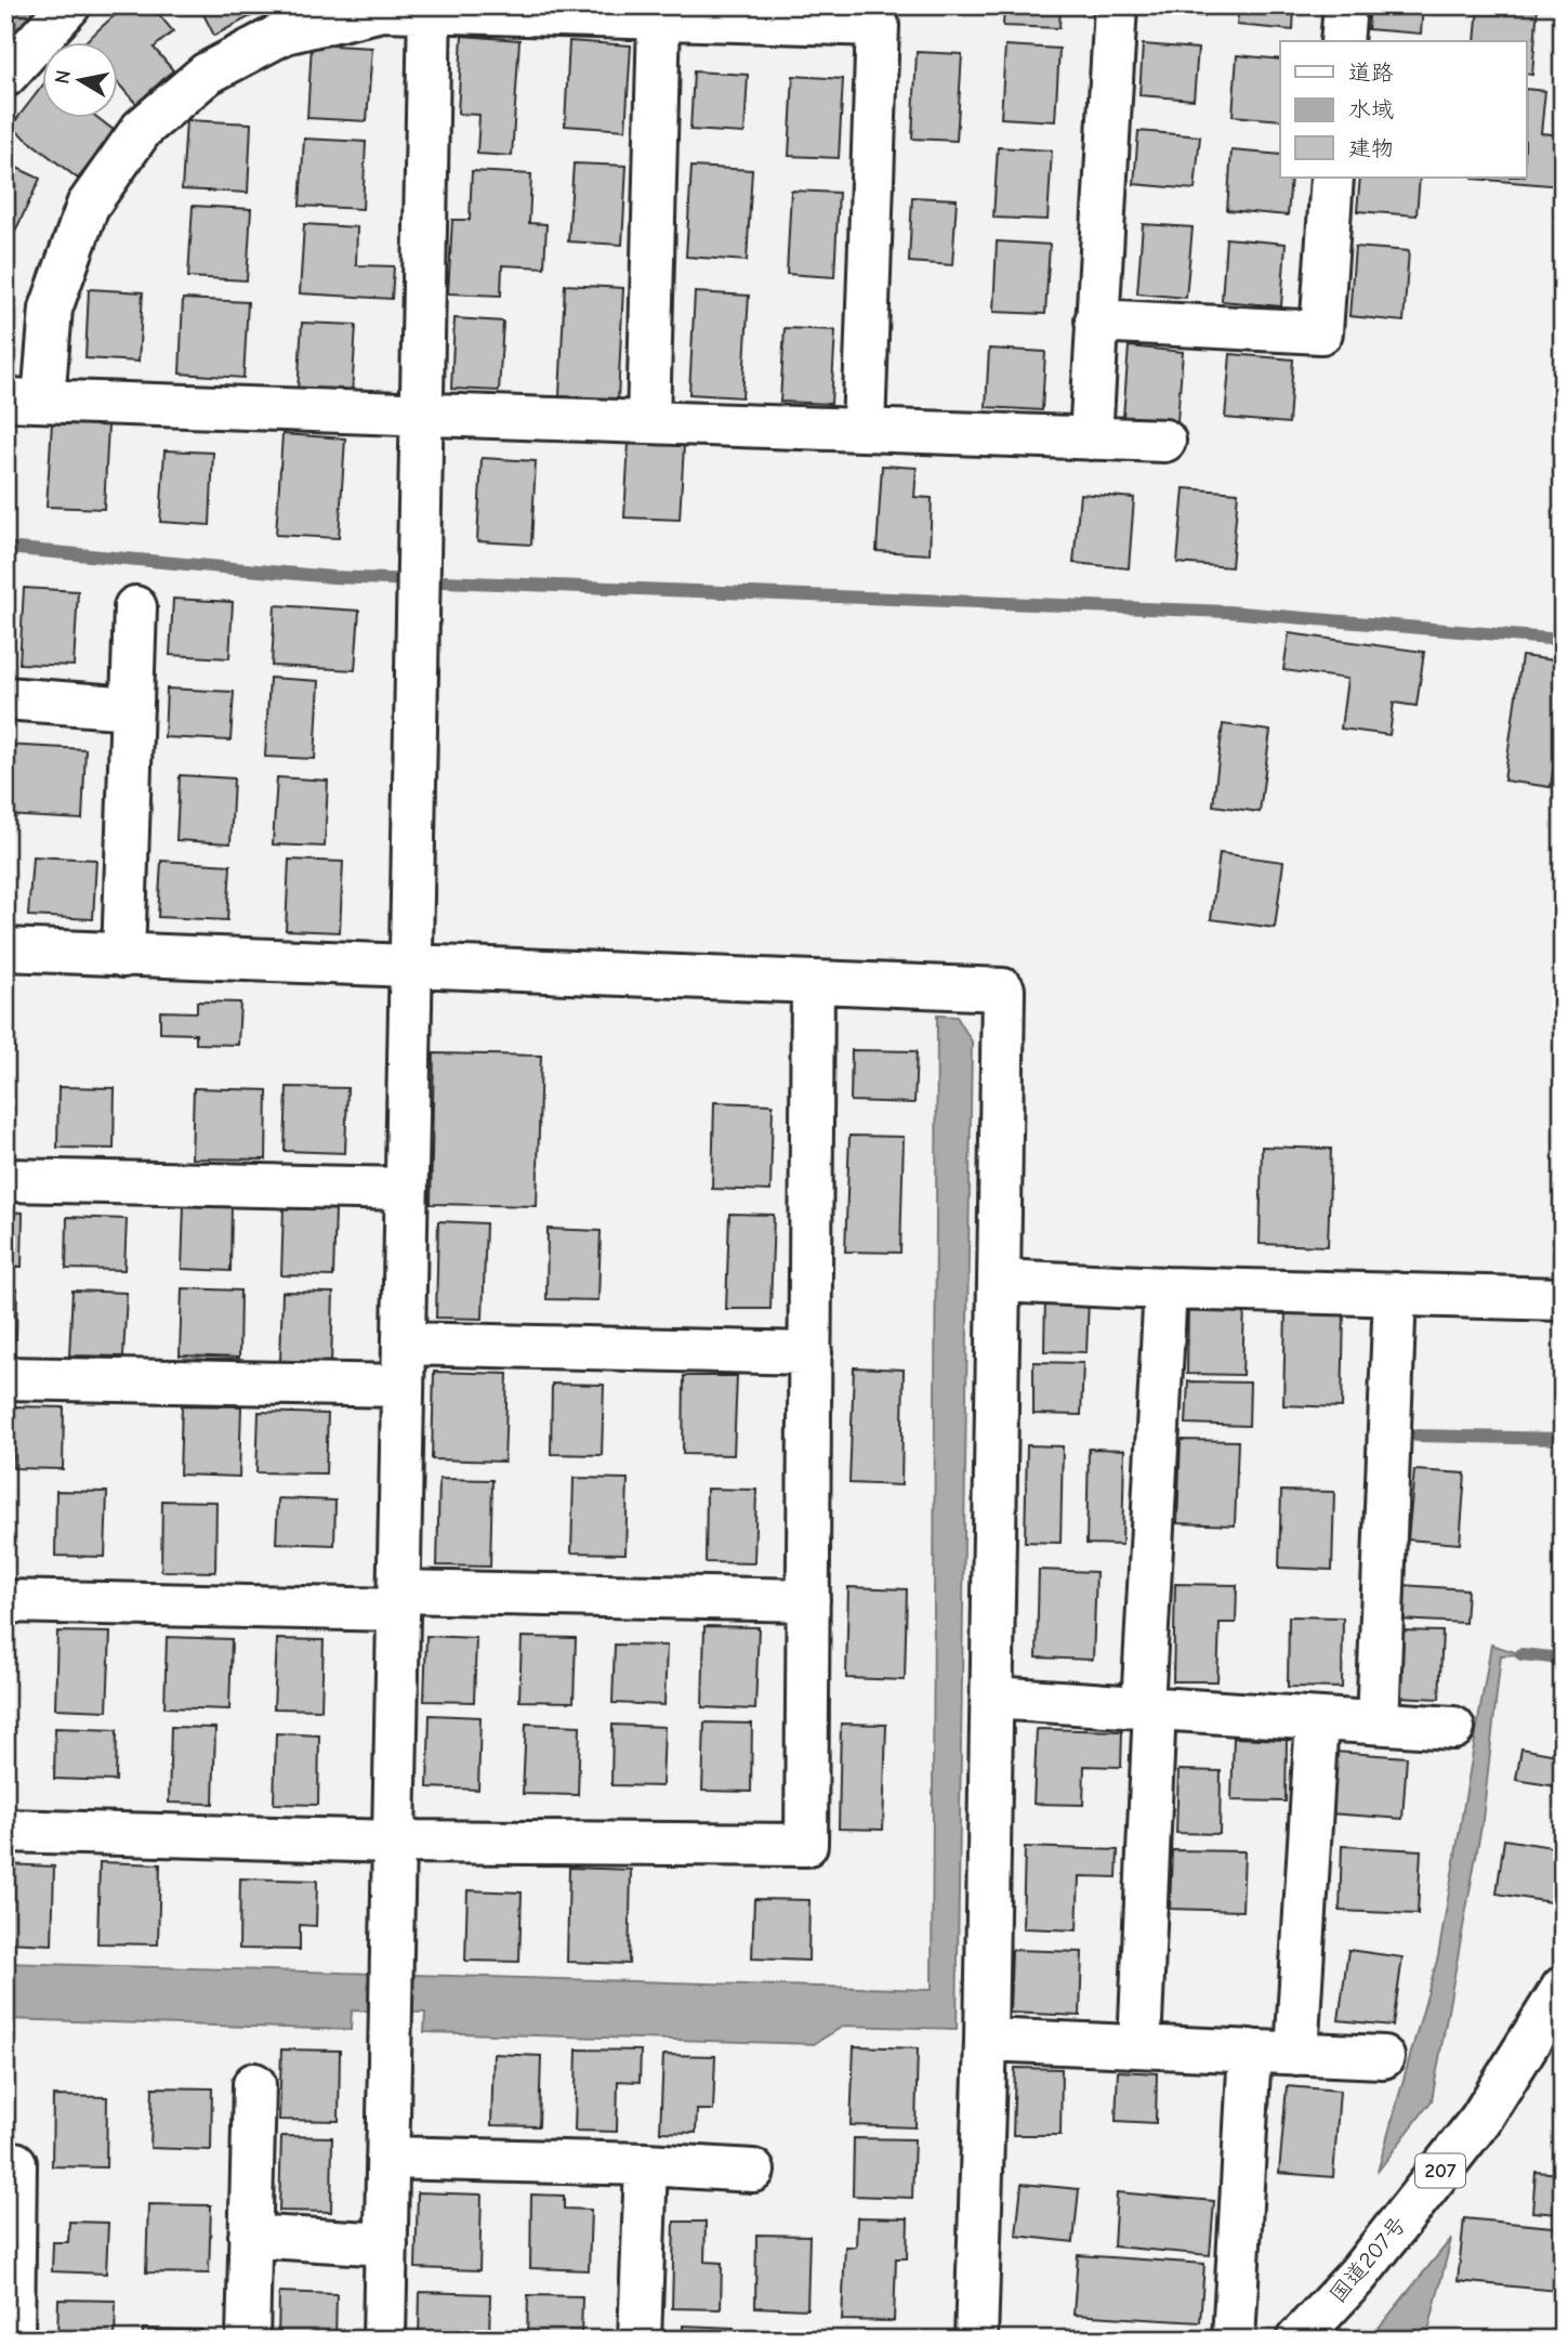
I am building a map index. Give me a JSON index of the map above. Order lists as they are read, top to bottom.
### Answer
{
  "streets": {
    "main road": ["207", "国道207号"]
  },
  "legend": ["道路", "水域", "建物"],
  "north": "left"
}
